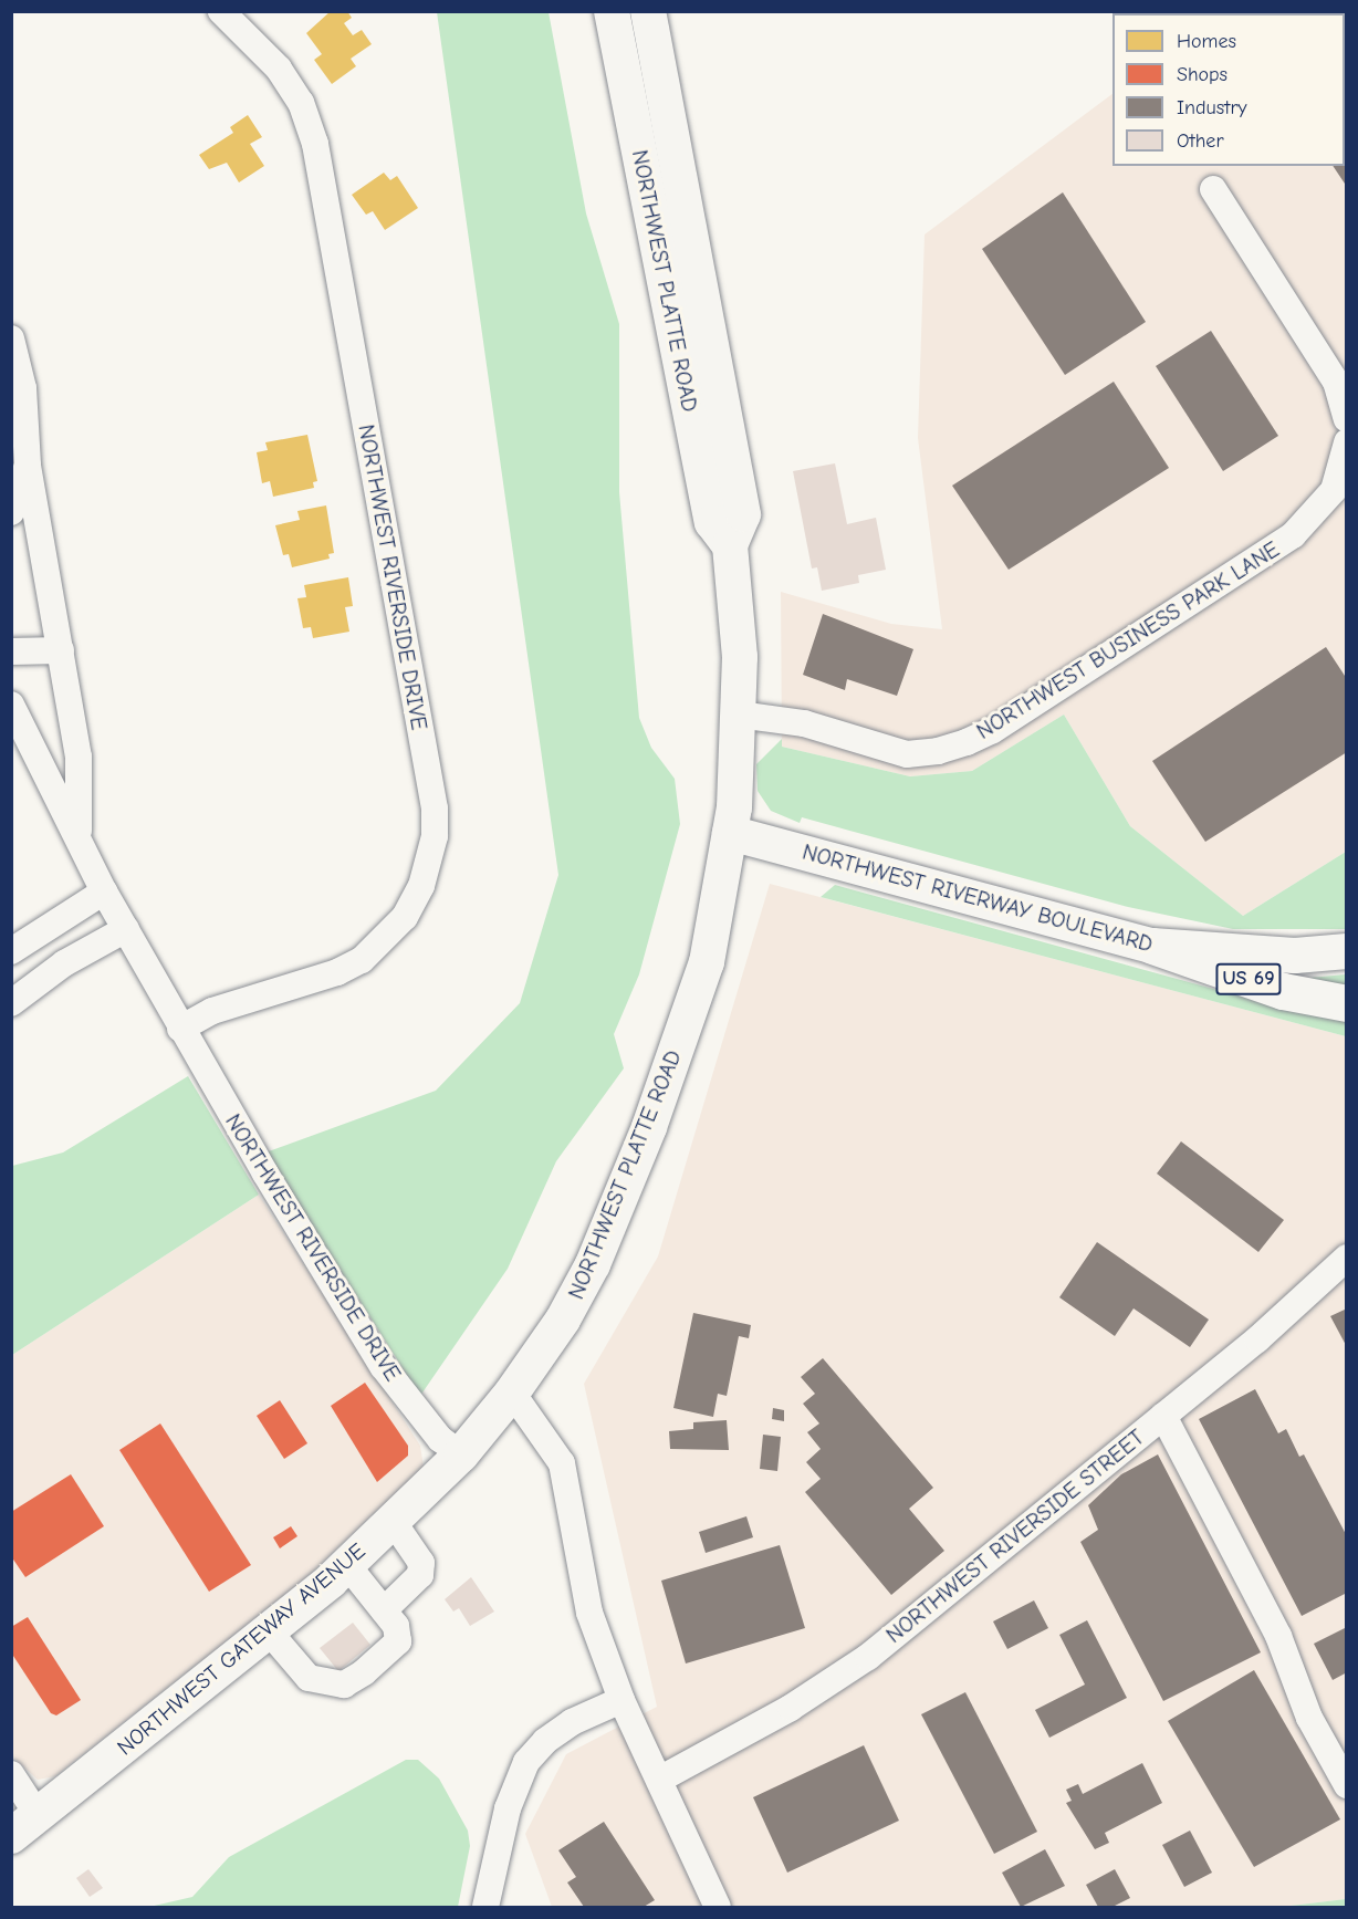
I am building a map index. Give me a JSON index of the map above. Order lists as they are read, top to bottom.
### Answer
{
  "streets": {
    "highway": ["US 69"],
    "main road": ["NORTHWEST PLATTE ROAD", "NORTHWEST RIVERWAY BOULEVARD", "NORTHWEST GATEWAY AVENUE"],
    "street": ["NORTHWEST RIVERSIDE DRIVE", "NORTHWEST BUSINESS PARK LANE", "NORTHWEST RIVERSIDE STREET"]
  },
  "crossings": [
    ["NORTHWEST PLATTE ROAD", "NORTHWEST BUSINESS PARK LANE"],
    ["NORTHWEST PLATTE ROAD", "NORTHWEST RIVERWAY BOULEVARD"],
    ["NORTHWEST PLATTE ROAD", "NORTHWEST GATEWAY AVENUE"],
    ["NORTHWEST RIVERSIDE DRIVE", "NORTHWEST GATEWAY AVENUE"],
    ["NORTHWEST RIVERWAY BOULEVARD", "US 69"]
  ],
  "legend": [
    "Homes",
    "Shops",
    "Industry",
    "Other"
  ]
}
